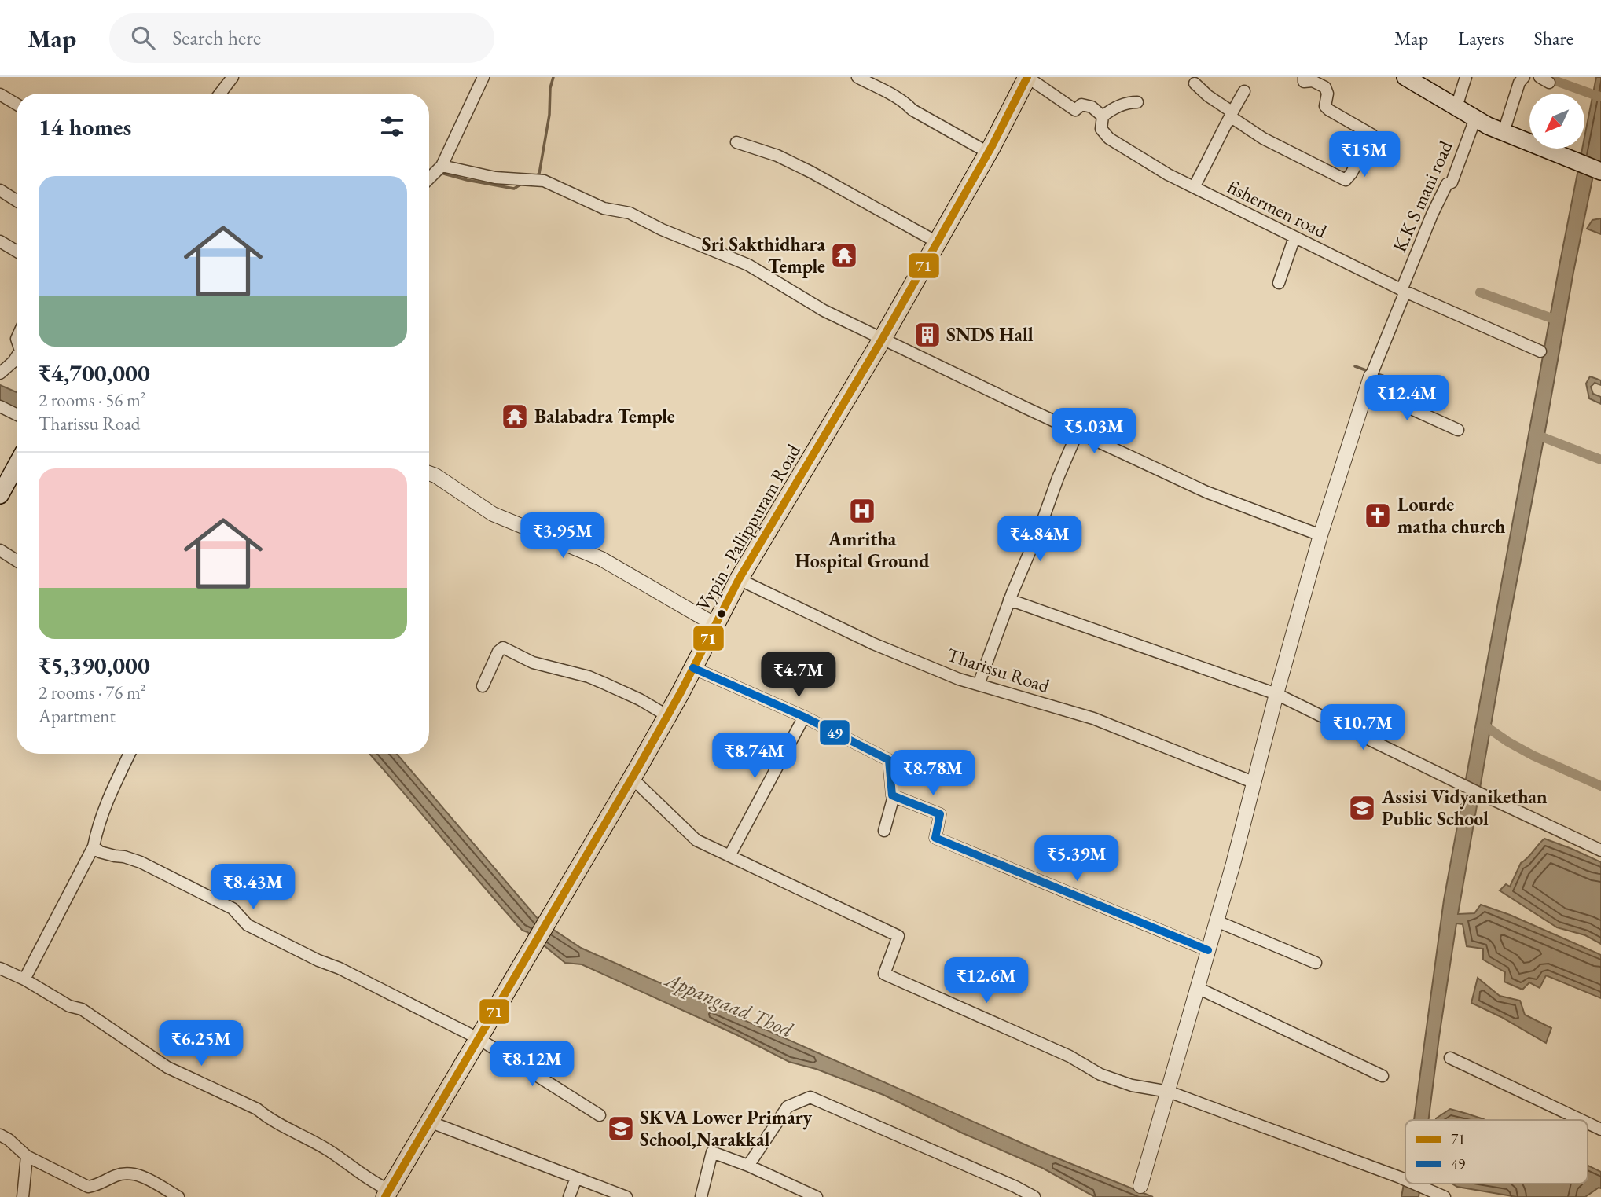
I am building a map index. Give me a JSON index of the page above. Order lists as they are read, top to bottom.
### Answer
{
  "streets": {
    "main road": ["Vypin - Pallippuram Road"],
    "street": ["K.K S mani road", "fishermen road", "Tharissu Road"]
  },
  "crossings": [
    ["K.K S mani road", "fishermen road"],
    ["Vypin - Pallippuram Road", "Tharissu Road"]
  ],
  "water": ["Appangaad Thod"],
  "places": {
    "temple": ["Sri Sakthidhara Temple", "Balabadra Temple"],
    "building": ["SNDS Hall"],
    "hospital": ["Amritha Hospital Ground"],
    "church": ["Lourde matha church"],
    "school or university": ["Assisi Vidyanikethan Public School", "SKVA Lower Primary School,Narakkal"]
  },
  "lines": ["transit line 71", "transit line 49"],
  "legend": ["71", "49"],
  "north": "bottom left",
  "page": {
    "header": "Map",
    "search": "Search here",
    "nav": ["Map", "Layers", "Share"],
    "heading": "14 homes",
    "price": [
      "₹15M",
      "₹12.4M",
      "₹5.03M",
      "₹3.95M",
      "₹4.84M",
      "₹4.7M",
      "₹10.7M",
      "₹8.74M",
      "₹8.78M",
      "₹5.39M",
      "₹8.43M",
      "₹12.6M",
      "₹6.25M",
      "₹8.12M"
    ],
    "list": [
      {
        "name": "₹4,700,000",
        "note": "2 rooms · 56 m² · Tharissu Road"
      },
      {
        "name": "₹5,390,000",
        "note": "2 rooms · 76 m² · Apartment"
      }
    ]
  }
}
